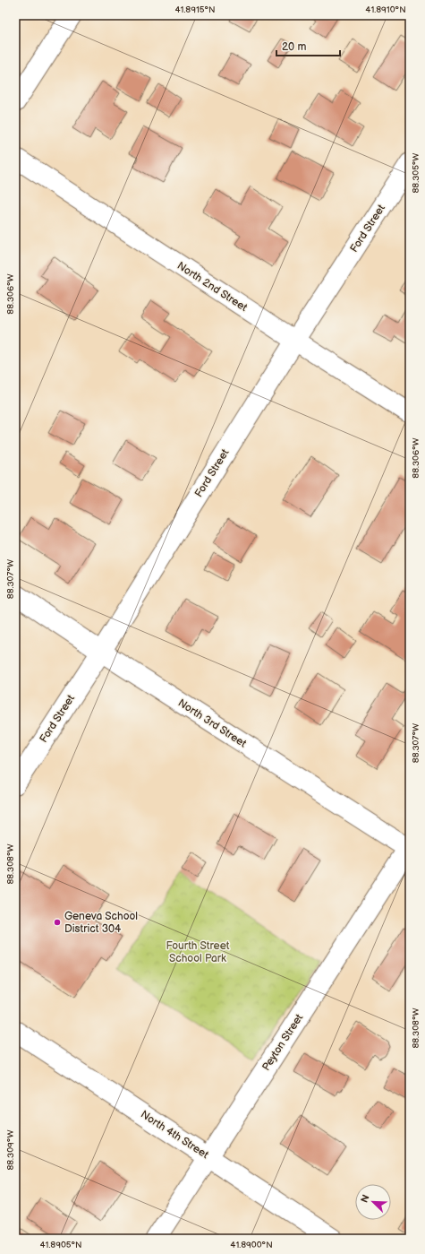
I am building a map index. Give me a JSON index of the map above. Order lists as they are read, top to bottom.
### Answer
{
  "streets": {
    "street": [
      "Ford Street",
      "North 2nd Street",
      "North 3rd Street",
      "Peyton Street",
      "North 4th Street"
    ]
  },
  "crossings": [
    ["Ford Street", "North 2nd Street"],
    ["Ford Street", "North 3rd Street"],
    ["North 3rd Street", "Peyton Street"],
    ["Peyton Street", "North 4th Street"]
  ],
  "parks": ["Fourth Street School Park"],
  "places": ["Geneva School District 304"],
  "scale_bar": "20 m",
  "north": "top left",
  "coordinates": [
    "41.8915°N",
    "41.8910°N",
    "88.305°W",
    "88.306°W",
    "88.307°W",
    "88.308°W",
    "88.309°W",
    "41.8905°N",
    "41.8900°N"
  ]
}
